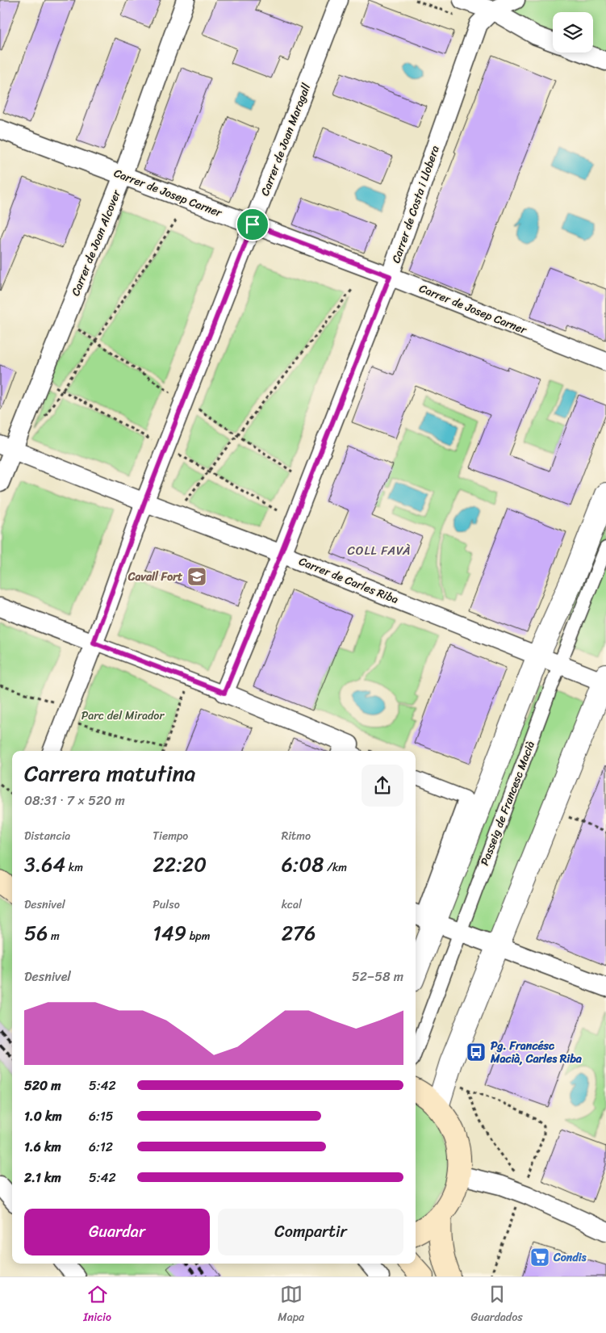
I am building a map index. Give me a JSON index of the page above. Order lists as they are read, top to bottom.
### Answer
{
  "streets": {
    "street": [
      "Carrer de Joan Maragall",
      "Carrer de Josep Carner",
      "Carrer de Costa i Llobera",
      "Carrer de Joan Alcover",
      "Carrer de Carles Riba",
      "Passeig de Francesc Macià"
    ]
  },
  "crossings": [
    ["Carrer de Joan Maragall", "Carrer de Josep Carner"],
    ["Carrer de Joan Maragall", "Carrer de Carles Riba"],
    ["Carrer de Josep Carner", "Carrer de Costa i Llobera"],
    ["Carrer de Josep Carner", "Carrer de Joan Alcover"],
    ["Carrer de Costa i Llobera", "Carrer de Carles Riba"],
    ["Carrer de Joan Alcover", "Carrer de Carles Riba"],
    ["Carrer de Carles Riba", "Passeig de Francesc Macià"]
  ],
  "districts": ["COLL FAVÀ"],
  "parks": ["Parc del Mirador"],
  "places": {
    "school or university": ["Cavall Fort"],
    "bus stop": ["Pg. Francésc Macià, Carles Riba"],
    "supermarket": ["Condis"]
  },
  "page": {
    "heading": ["Carrera matutina", "08:31 · 7 × 520 m"],
    "stats": [
      ["Distancia", "3.64 km"],
      ["Tiempo", "22:20"],
      ["Ritmo", "6:08 /km"],
      ["Desnivel", "56 m"],
      ["Pulso", "149 bpm"],
      ["kcal", "276"]
    ],
    "chart": ["Desnivel", "52–58 m"],
    "list": [
      {
        "name": "520 m",
        "note": "5:42"
      },
      {
        "name": "1.0 km",
        "note": "6:15"
      },
      {
        "name": "1.6 km",
        "note": "6:12"
      },
      {
        "name": "2.1 km",
        "note": "5:42"
      }
    ],
    "buttons": ["Guardar", "Compartir"],
    "tabs": ["Inicio", "Mapa", "Guardados"]
  }
}
